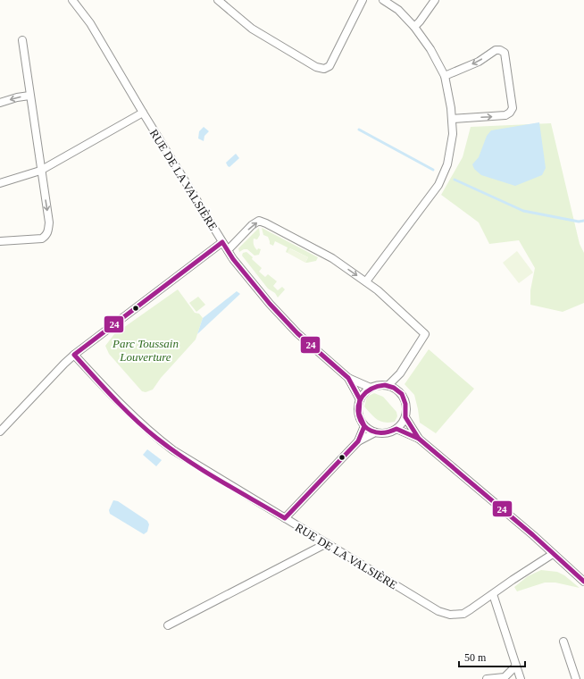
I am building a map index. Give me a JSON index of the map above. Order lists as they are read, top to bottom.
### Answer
{
  "streets": {
    "street": ["RUE DE LA VALSIÈRE"]
  },
  "parks": ["Parc Toussain Louverture"],
  "lines": ["transit line 24"],
  "scale_bar": "50 m"
}
